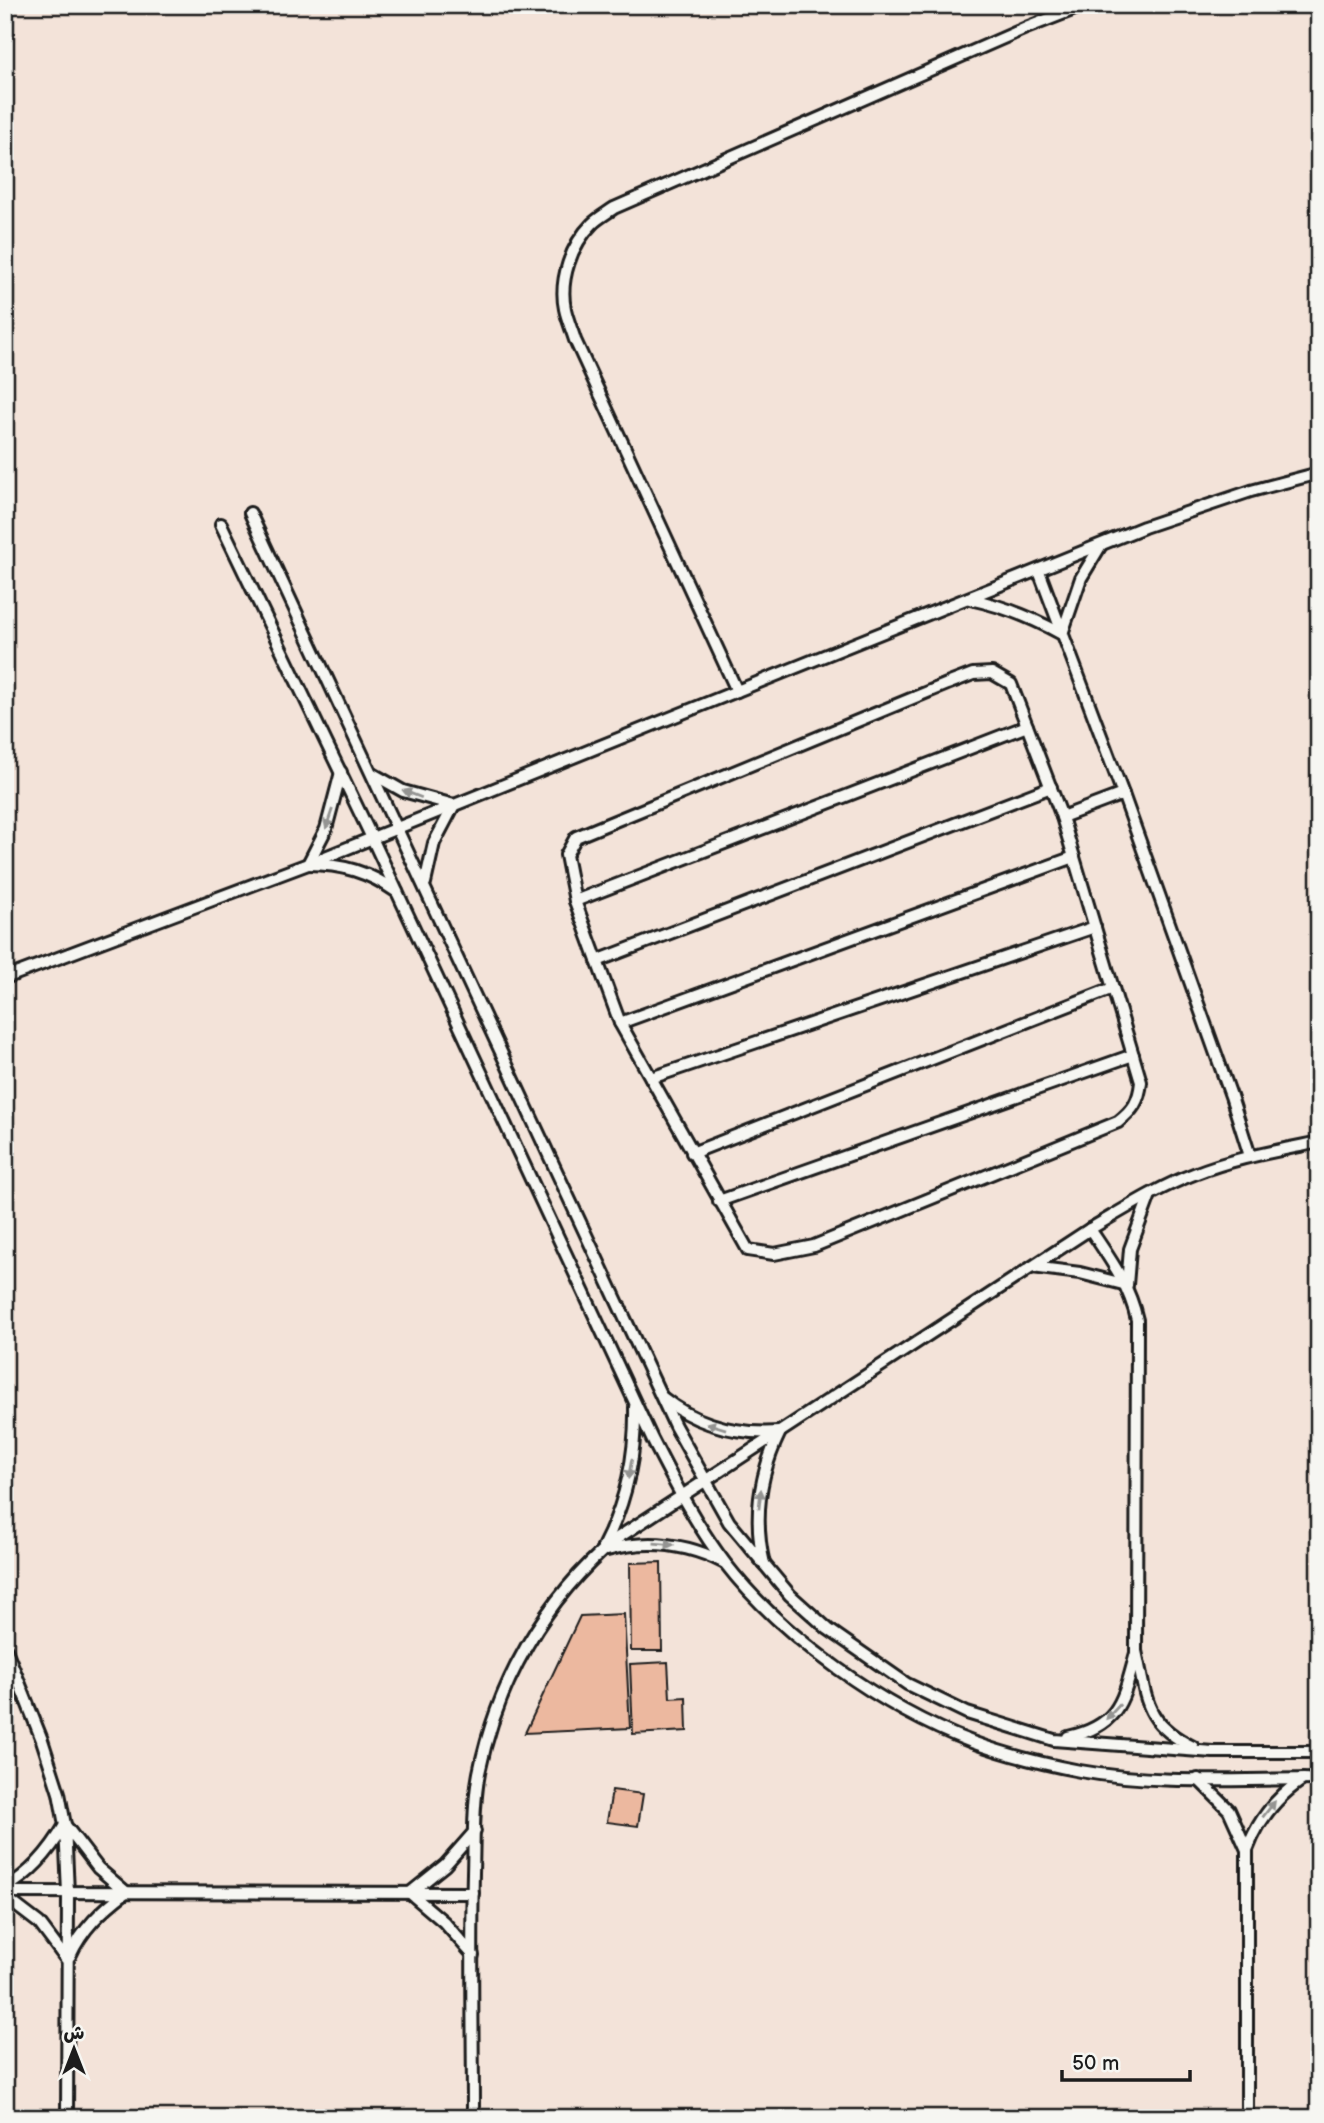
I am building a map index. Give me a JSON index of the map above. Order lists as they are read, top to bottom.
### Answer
{
  "scale_bar": "50 m",
  "north": "top"
}
